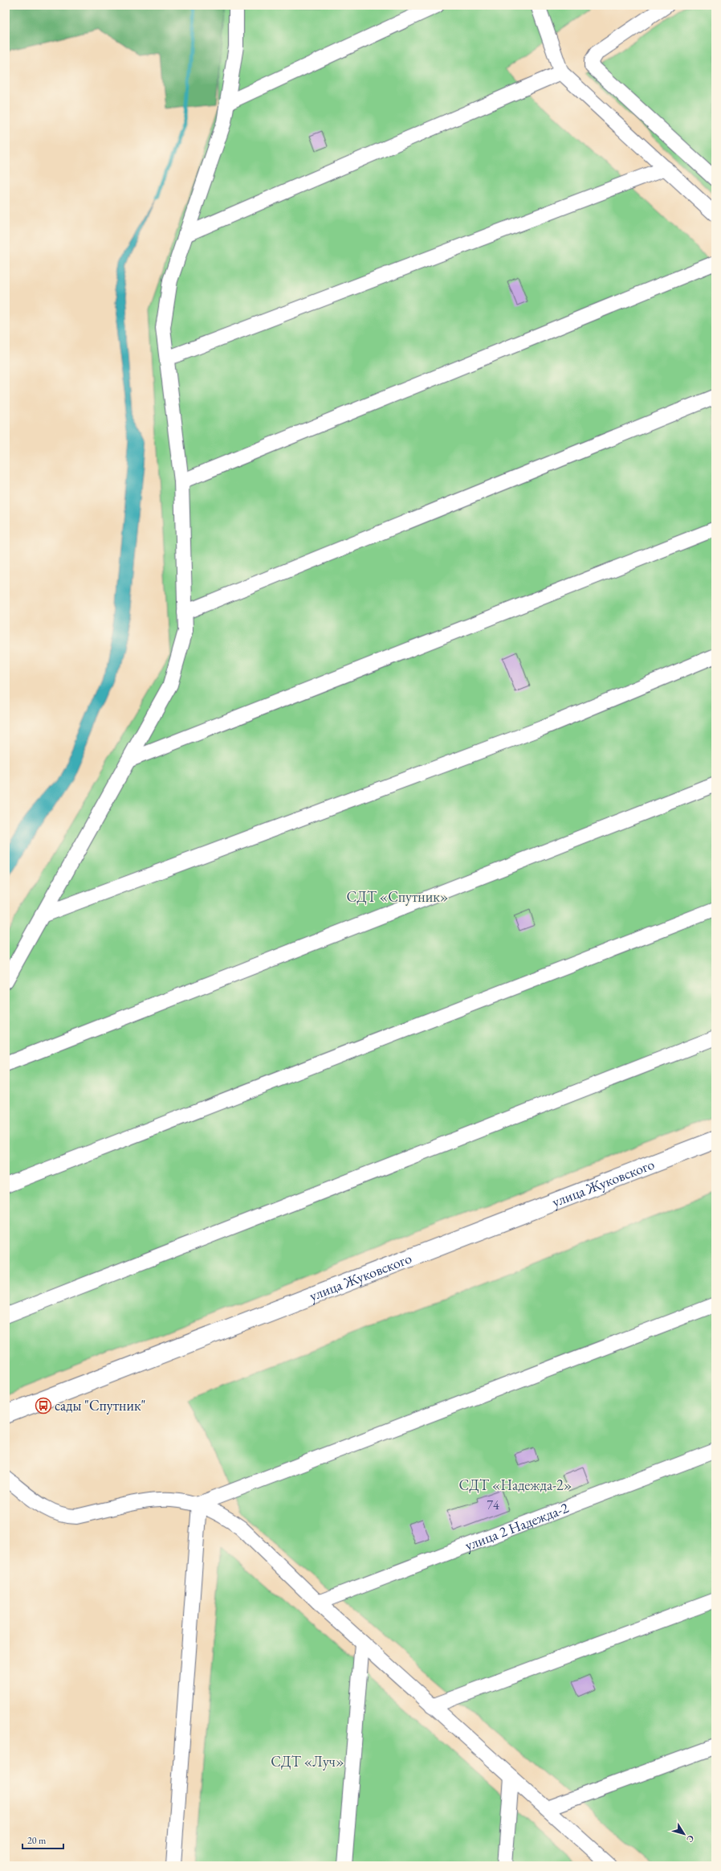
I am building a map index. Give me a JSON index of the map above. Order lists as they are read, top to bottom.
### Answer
{
  "streets": {
    "main road": ["улица Жуковского"],
    "street": ["улица 2 Надежда-2"]
  },
  "parks": ["СДТ «Спутник»", "СДТ «Надежда-2»", "СДТ «Луч»"],
  "places": {
    "bus stop": ["сады \"Спутник\""]
  },
  "house_numbers": ["74"],
  "scale_bar": "20 m",
  "north": "bottom right"
}
